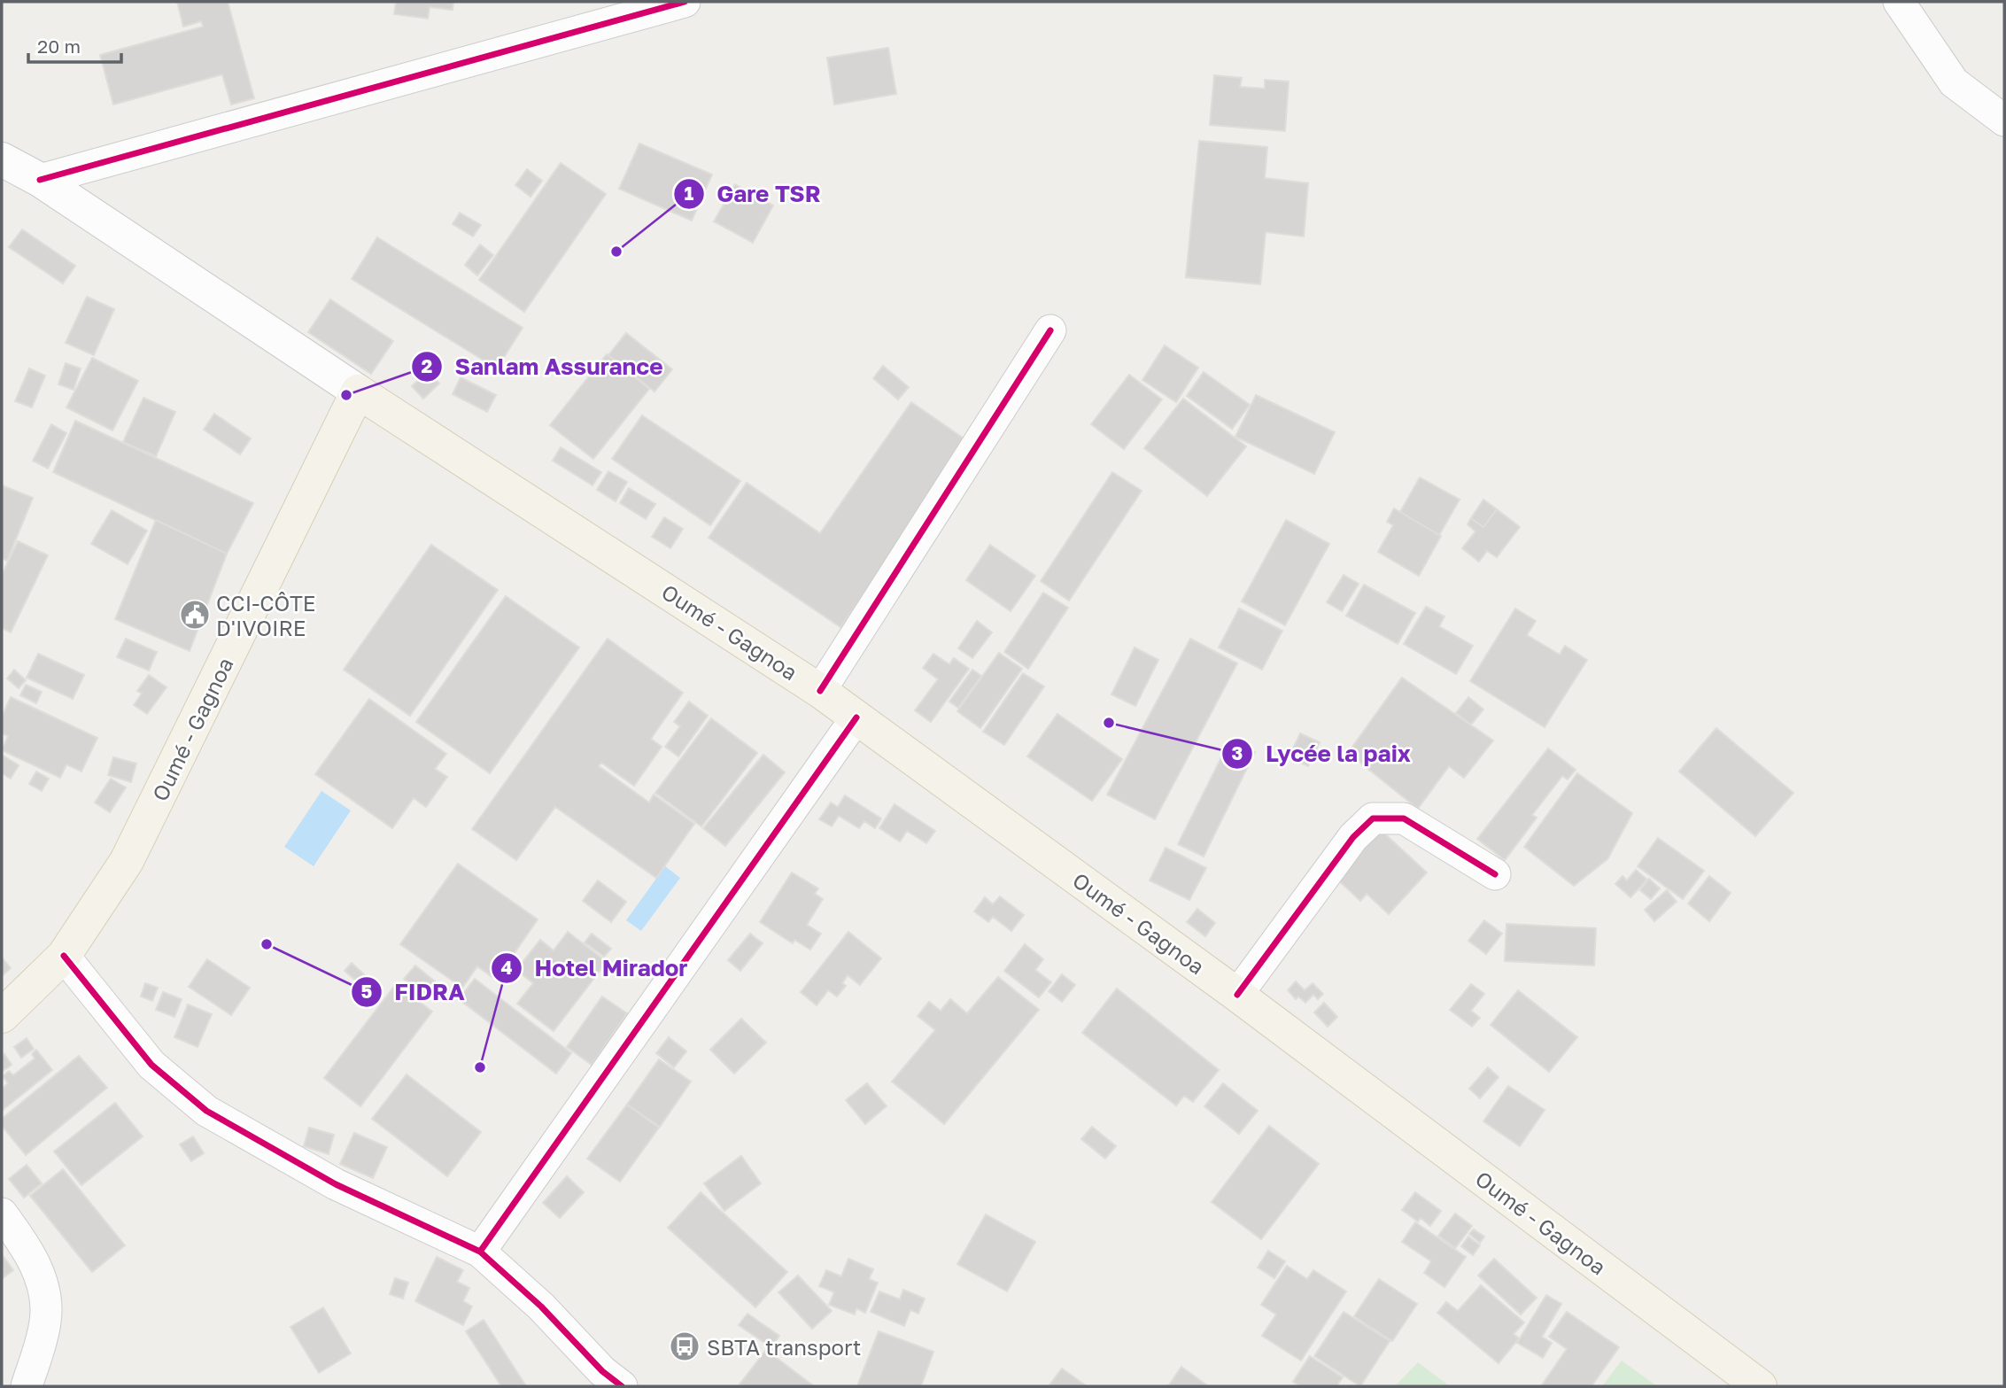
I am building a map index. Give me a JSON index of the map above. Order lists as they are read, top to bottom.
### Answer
{
  "streets": {
    "main road": ["Oumé - Gagnoa"]
  },
  "places": {
    "other": [
      "Gare TSR",
      "Sanlam Assurance",
      "Lycée la paix",
      "FIDRA",
      "Hotel Mirador"
    ],
    "public building": ["CCI-CÔTE D'IVOIRE"],
    "bus stop": ["SBTA transport"]
  },
  "scale_bar": "20 m"
}
